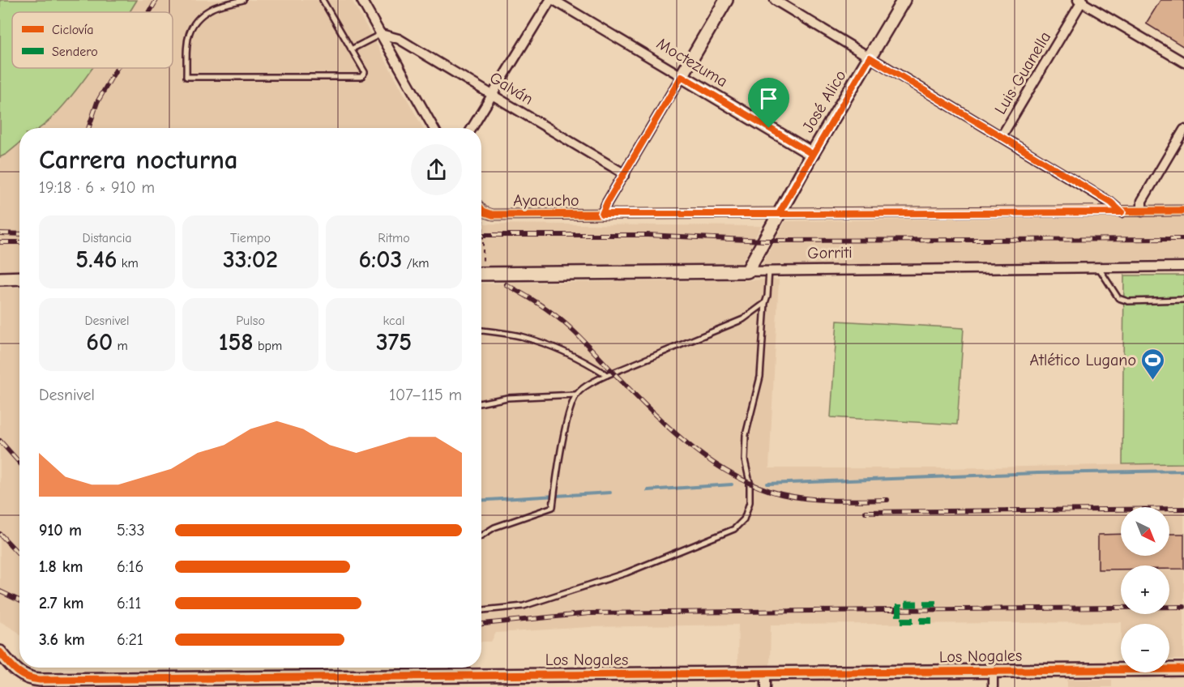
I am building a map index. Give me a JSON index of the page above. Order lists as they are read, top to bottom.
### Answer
{
  "streets": {
    "street": [
      "Moctezuma",
      "Luis Guanella",
      "Galván",
      "José Alico",
      "Ayacucho",
      "Gorriti",
      "Los Nogales"
    ]
  },
  "crossings": [
    ["Moctezuma", "José Alico"],
    ["José Alico", "Ayacucho"],
    ["José Alico", "Gorriti"]
  ],
  "places": {
    "sports": ["Atlético Lugano"]
  },
  "legend": ["Ciclovía", "Sendero"],
  "north": "bottom right",
  "page": {
    "heading": ["Carrera nocturna", "19:18 · 6 × 910 m"],
    "stats": [
      ["Distancia", "5.46 km"],
      ["Tiempo", "33:02"],
      ["Ritmo", "6:03 /km"],
      ["Desnivel", "60 m"],
      ["Pulso", "158 bpm"],
      ["kcal", "375"]
    ],
    "chart": ["Desnivel", "107–115 m"],
    "map_buttons": ["+", "−"],
    "list": [
      {
        "name": "910 m",
        "note": "5:33"
      },
      {
        "name": "1.8 km",
        "note": "6:16"
      },
      {
        "name": "2.7 km",
        "note": "6:11"
      },
      {
        "name": "3.6 km",
        "note": "6:21"
      }
    ]
  }
}
